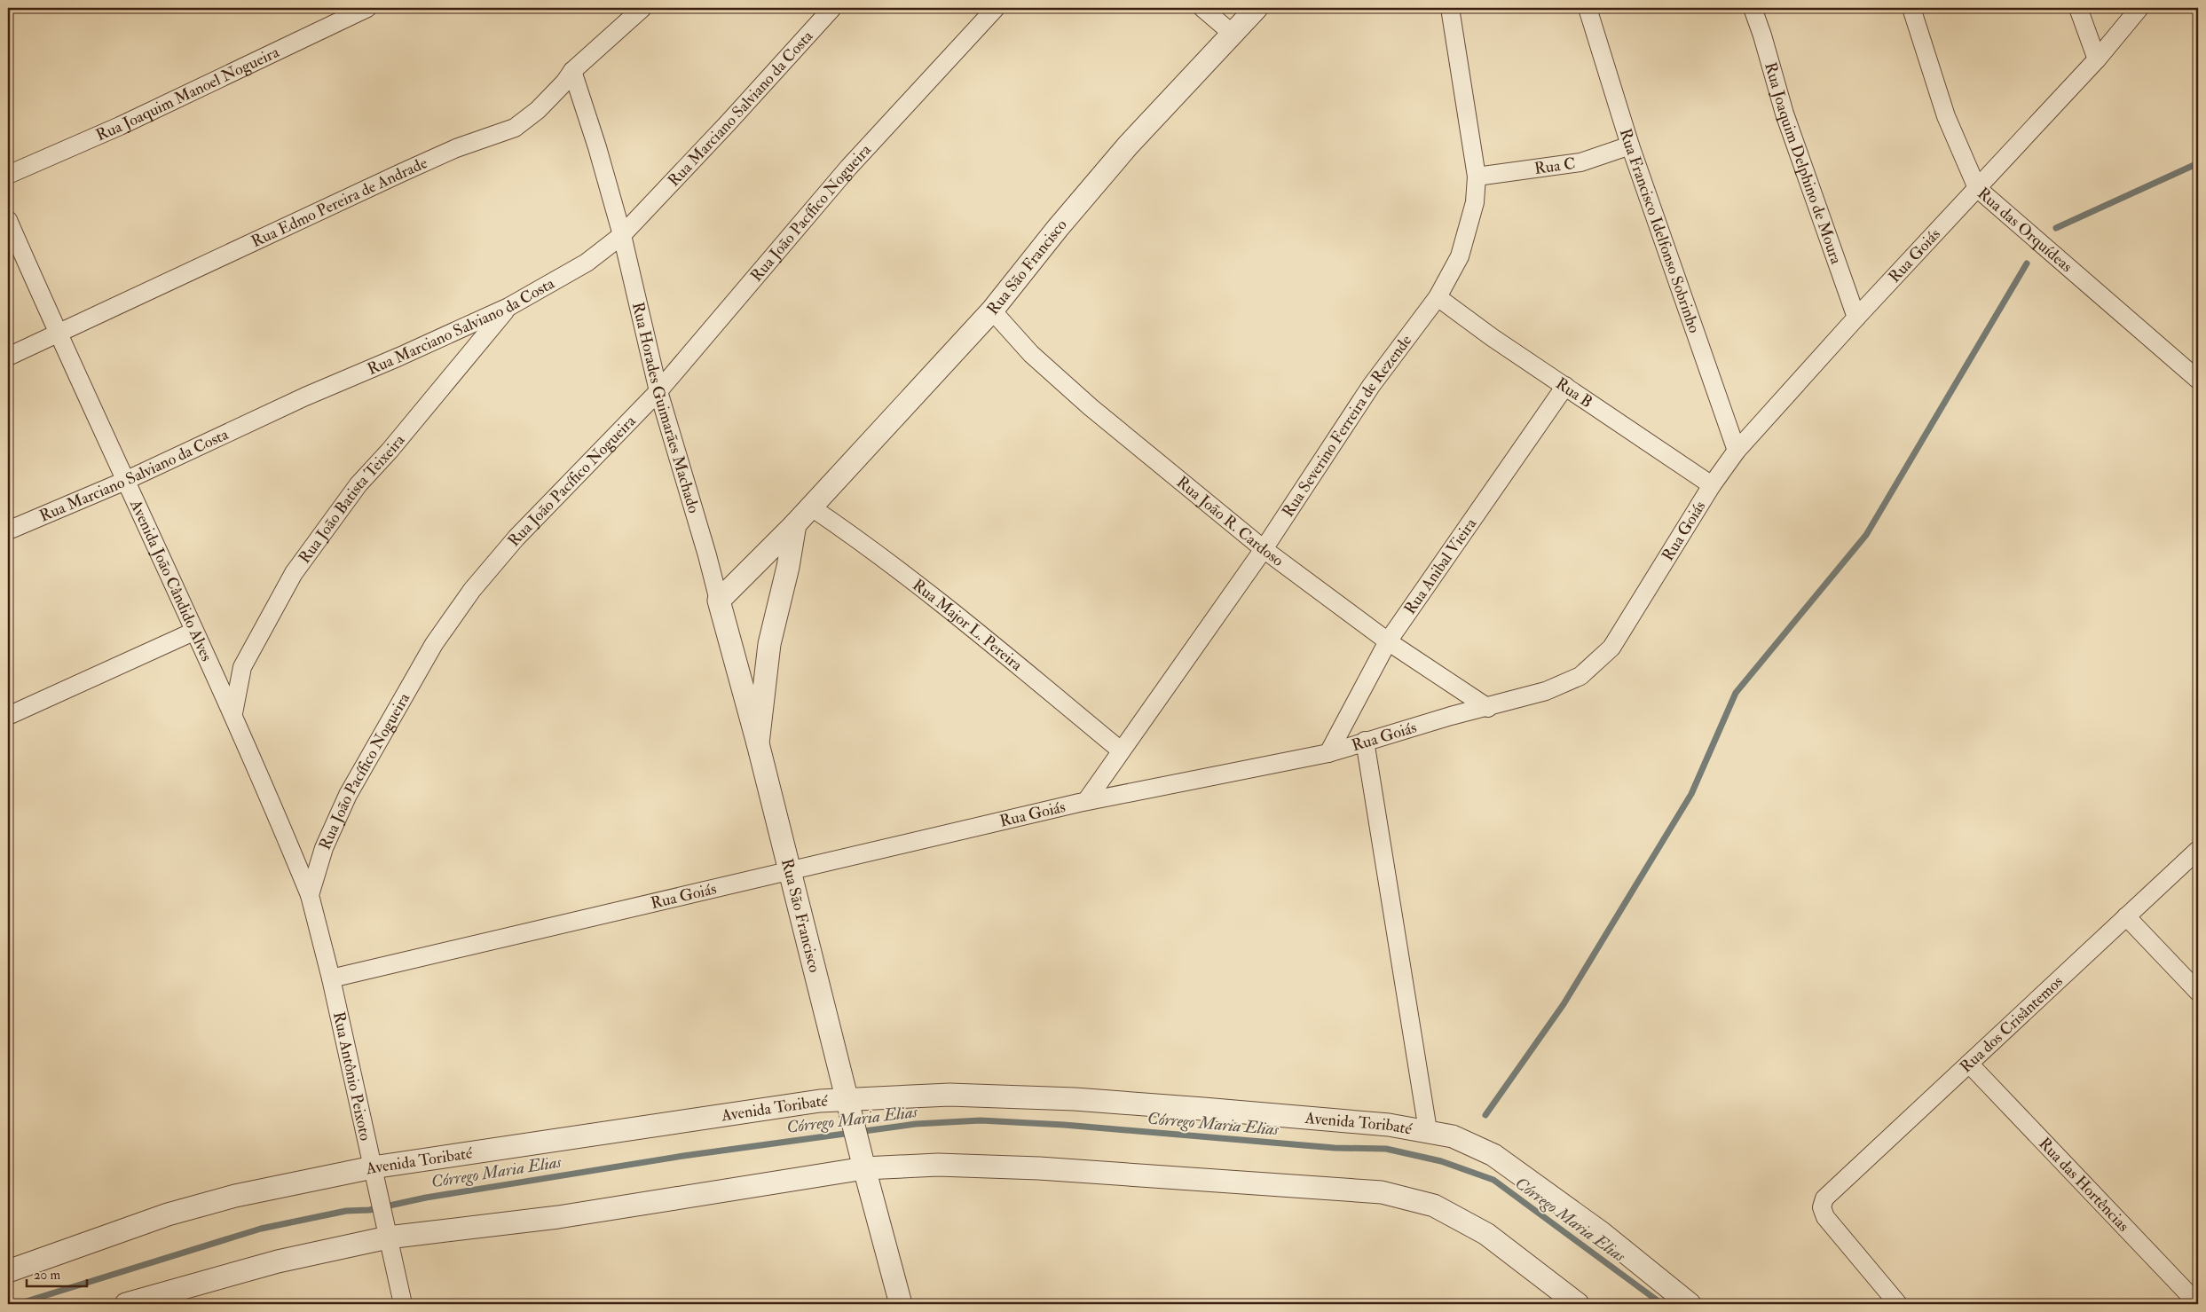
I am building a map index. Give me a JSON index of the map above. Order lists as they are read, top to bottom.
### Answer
{
  "streets": {
    "street": [
      "Rua Joaquim Manoel Nogueira",
      "Rua Marciano Salviano da Costa",
      "Rua Joaquim Delphino de Moura",
      "Rua C",
      "Rua Edmo Pereira de Andrade",
      "Rua João Pacífico Nogueira",
      "Rua das Orquídeas",
      "Rua Francisco Idelfonso Sobrinho",
      "Rua Goiás",
      "Rua São Francisco",
      "Rua B",
      "Rua Horades Guimarães Machado",
      "Rua Severino Ferreira de Rezende",
      "Rua João Batista Teixeira",
      "Rua João R. Cardoso",
      "Rua Anibal Vieira",
      "Avenida João Cândido Alves",
      "Rua Major L. Pereira",
      "Rua dos Crisântemos",
      "Rua Antônio Peixoto",
      "Avenida Toribaté",
      "Rua das Hortências"
    ]
  },
  "crossings": [
    ["Rua Marciano Salviano da Costa", "Rua Horades Guimarães Machado"],
    ["Rua Marciano Salviano da Costa", "Rua João Batista Teixeira"],
    ["Rua Marciano Salviano da Costa", "Avenida João Cândido Alves"],
    ["Rua Joaquim Delphino de Moura", "Rua Goiás"],
    ["Rua C", "Rua Francisco Idelfonso Sobrinho"],
    ["Rua C", "Rua Severino Ferreira de Rezende"],
    ["Rua Edmo Pereira de Andrade", "Rua Horades Guimarães Machado"],
    ["Rua Edmo Pereira de Andrade", "Avenida João Cândido Alves"],
    ["Rua João Pacífico Nogueira", "Rua Horades Guimarães Machado"],
    ["Rua João Pacífico Nogueira", "Avenida João Cândido Alves"],
    ["Rua das Orquídeas", "Rua Goiás"],
    ["Rua Francisco Idelfonso Sobrinho", "Rua Goiás"],
    ["Rua Goiás", "Rua São Francisco"],
    ["Rua Goiás", "Rua B"],
    ["Rua Goiás", "Rua Severino Ferreira de Rezende"],
    ["Rua Goiás", "Rua João R. Cardoso"],
    ["Rua Goiás", "Rua Anibal Vieira"],
    ["Rua Goiás", "Rua Antônio Peixoto"],
    ["Rua São Francisco", "Rua Horades Guimarães Machado"],
    ["Rua São Francisco", "Rua João R. Cardoso"],
    ["Rua São Francisco", "Rua Major L. Pereira"],
    ["Rua São Francisco", "Avenida Toribaté"],
    ["Rua B", "Rua Severino Ferreira de Rezende"],
    ["Rua B", "Rua Anibal Vieira"],
    ["Rua Severino Ferreira de Rezende", "Rua João R. Cardoso"],
    ["Rua Severino Ferreira de Rezende", "Rua Major L. Pereira"],
    ["Rua João Batista Teixeira", "Avenida João Cândido Alves"],
    ["Rua João R. Cardoso", "Rua Anibal Vieira"],
    ["Rua dos Crisântemos", "Rua das Hortências"],
    ["Rua Antônio Peixoto", "Avenida Toribaté"]
  ],
  "water": ["Córrego Maria Elias"],
  "scale_bar": "20 m"
}
